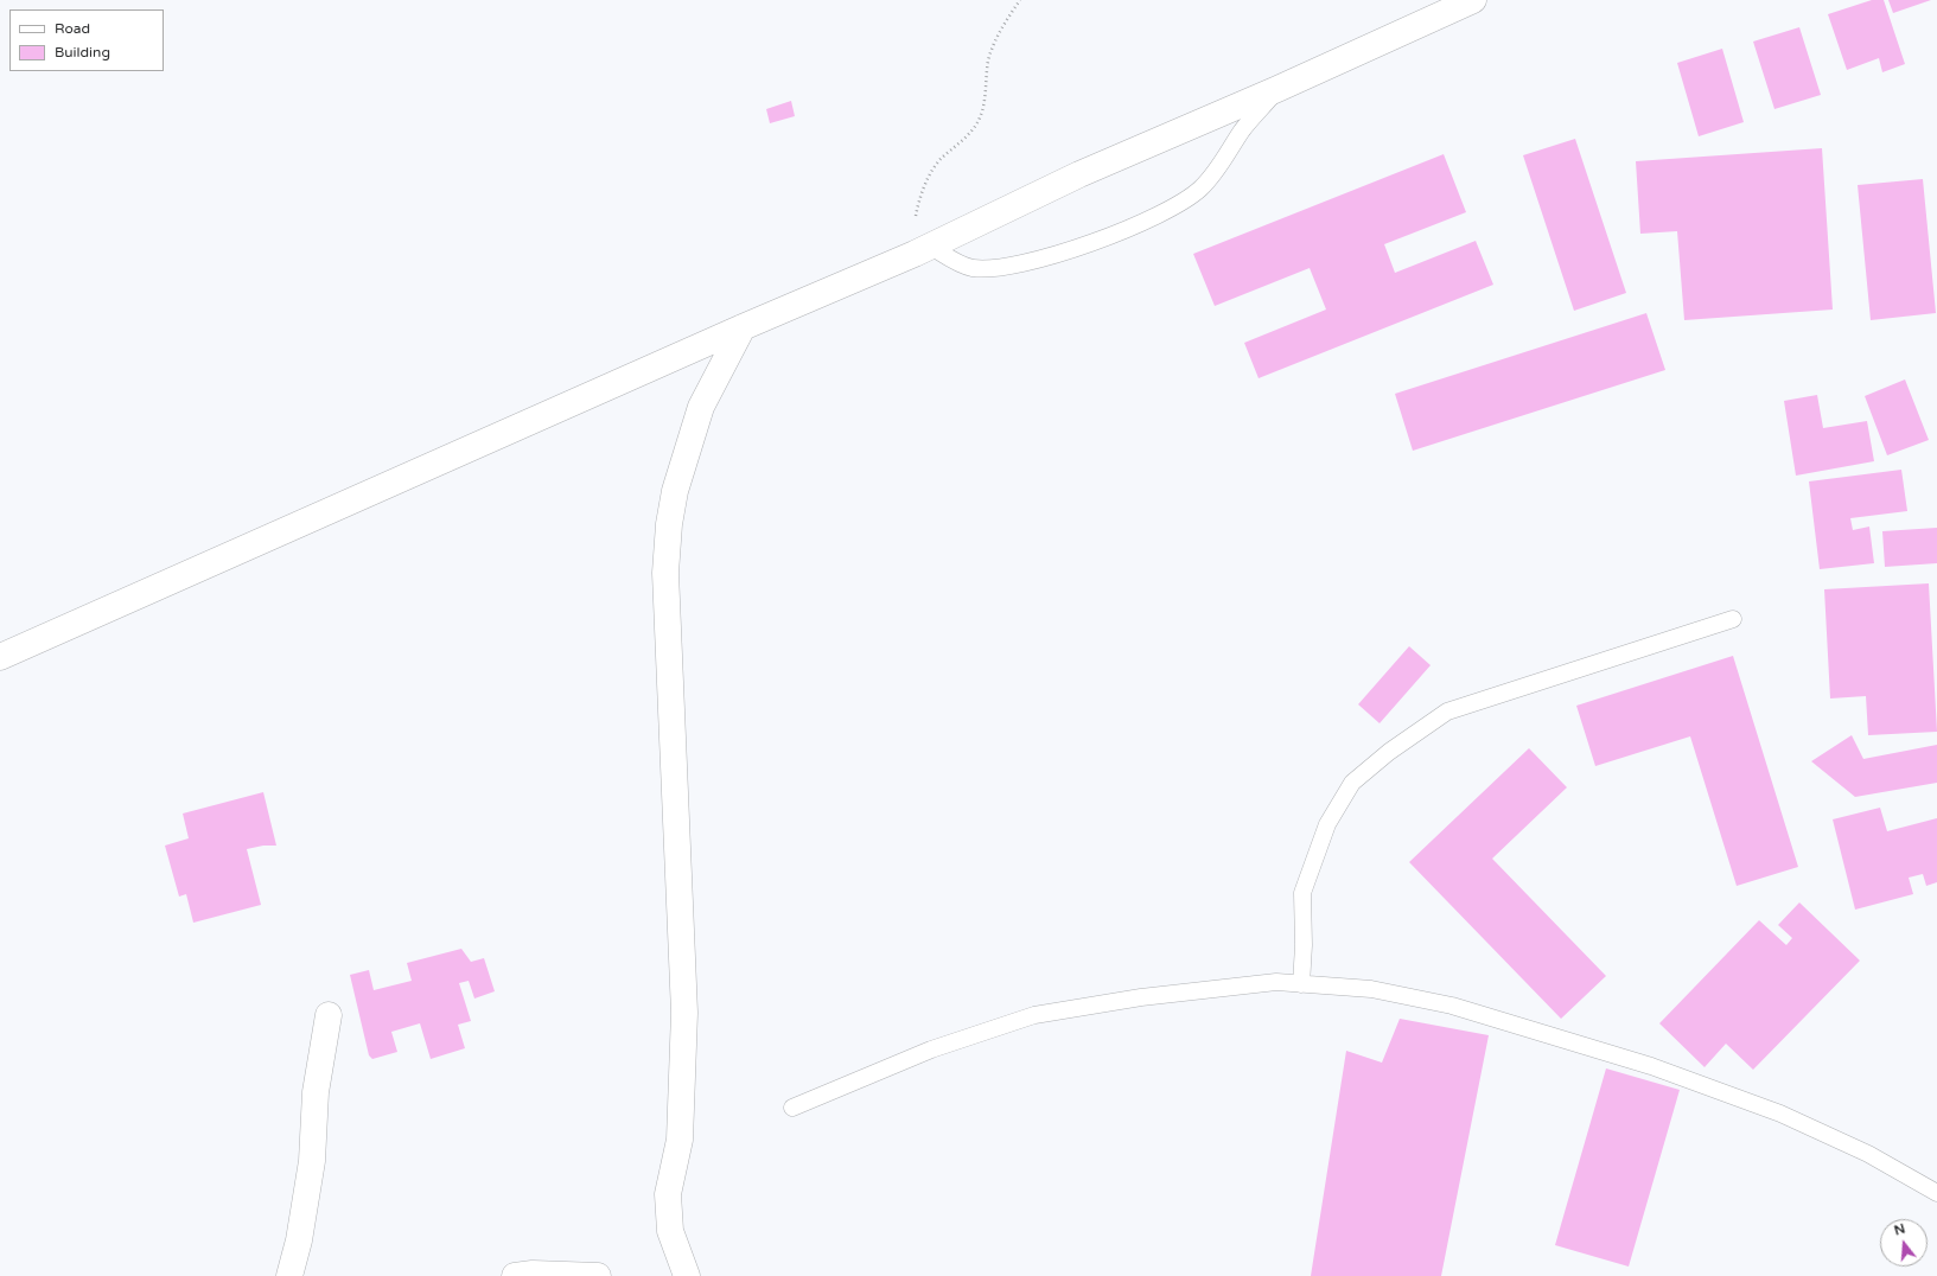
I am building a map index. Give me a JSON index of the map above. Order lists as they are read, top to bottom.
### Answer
{
  "legend": ["Road", "Building"],
  "north": "top"
}
